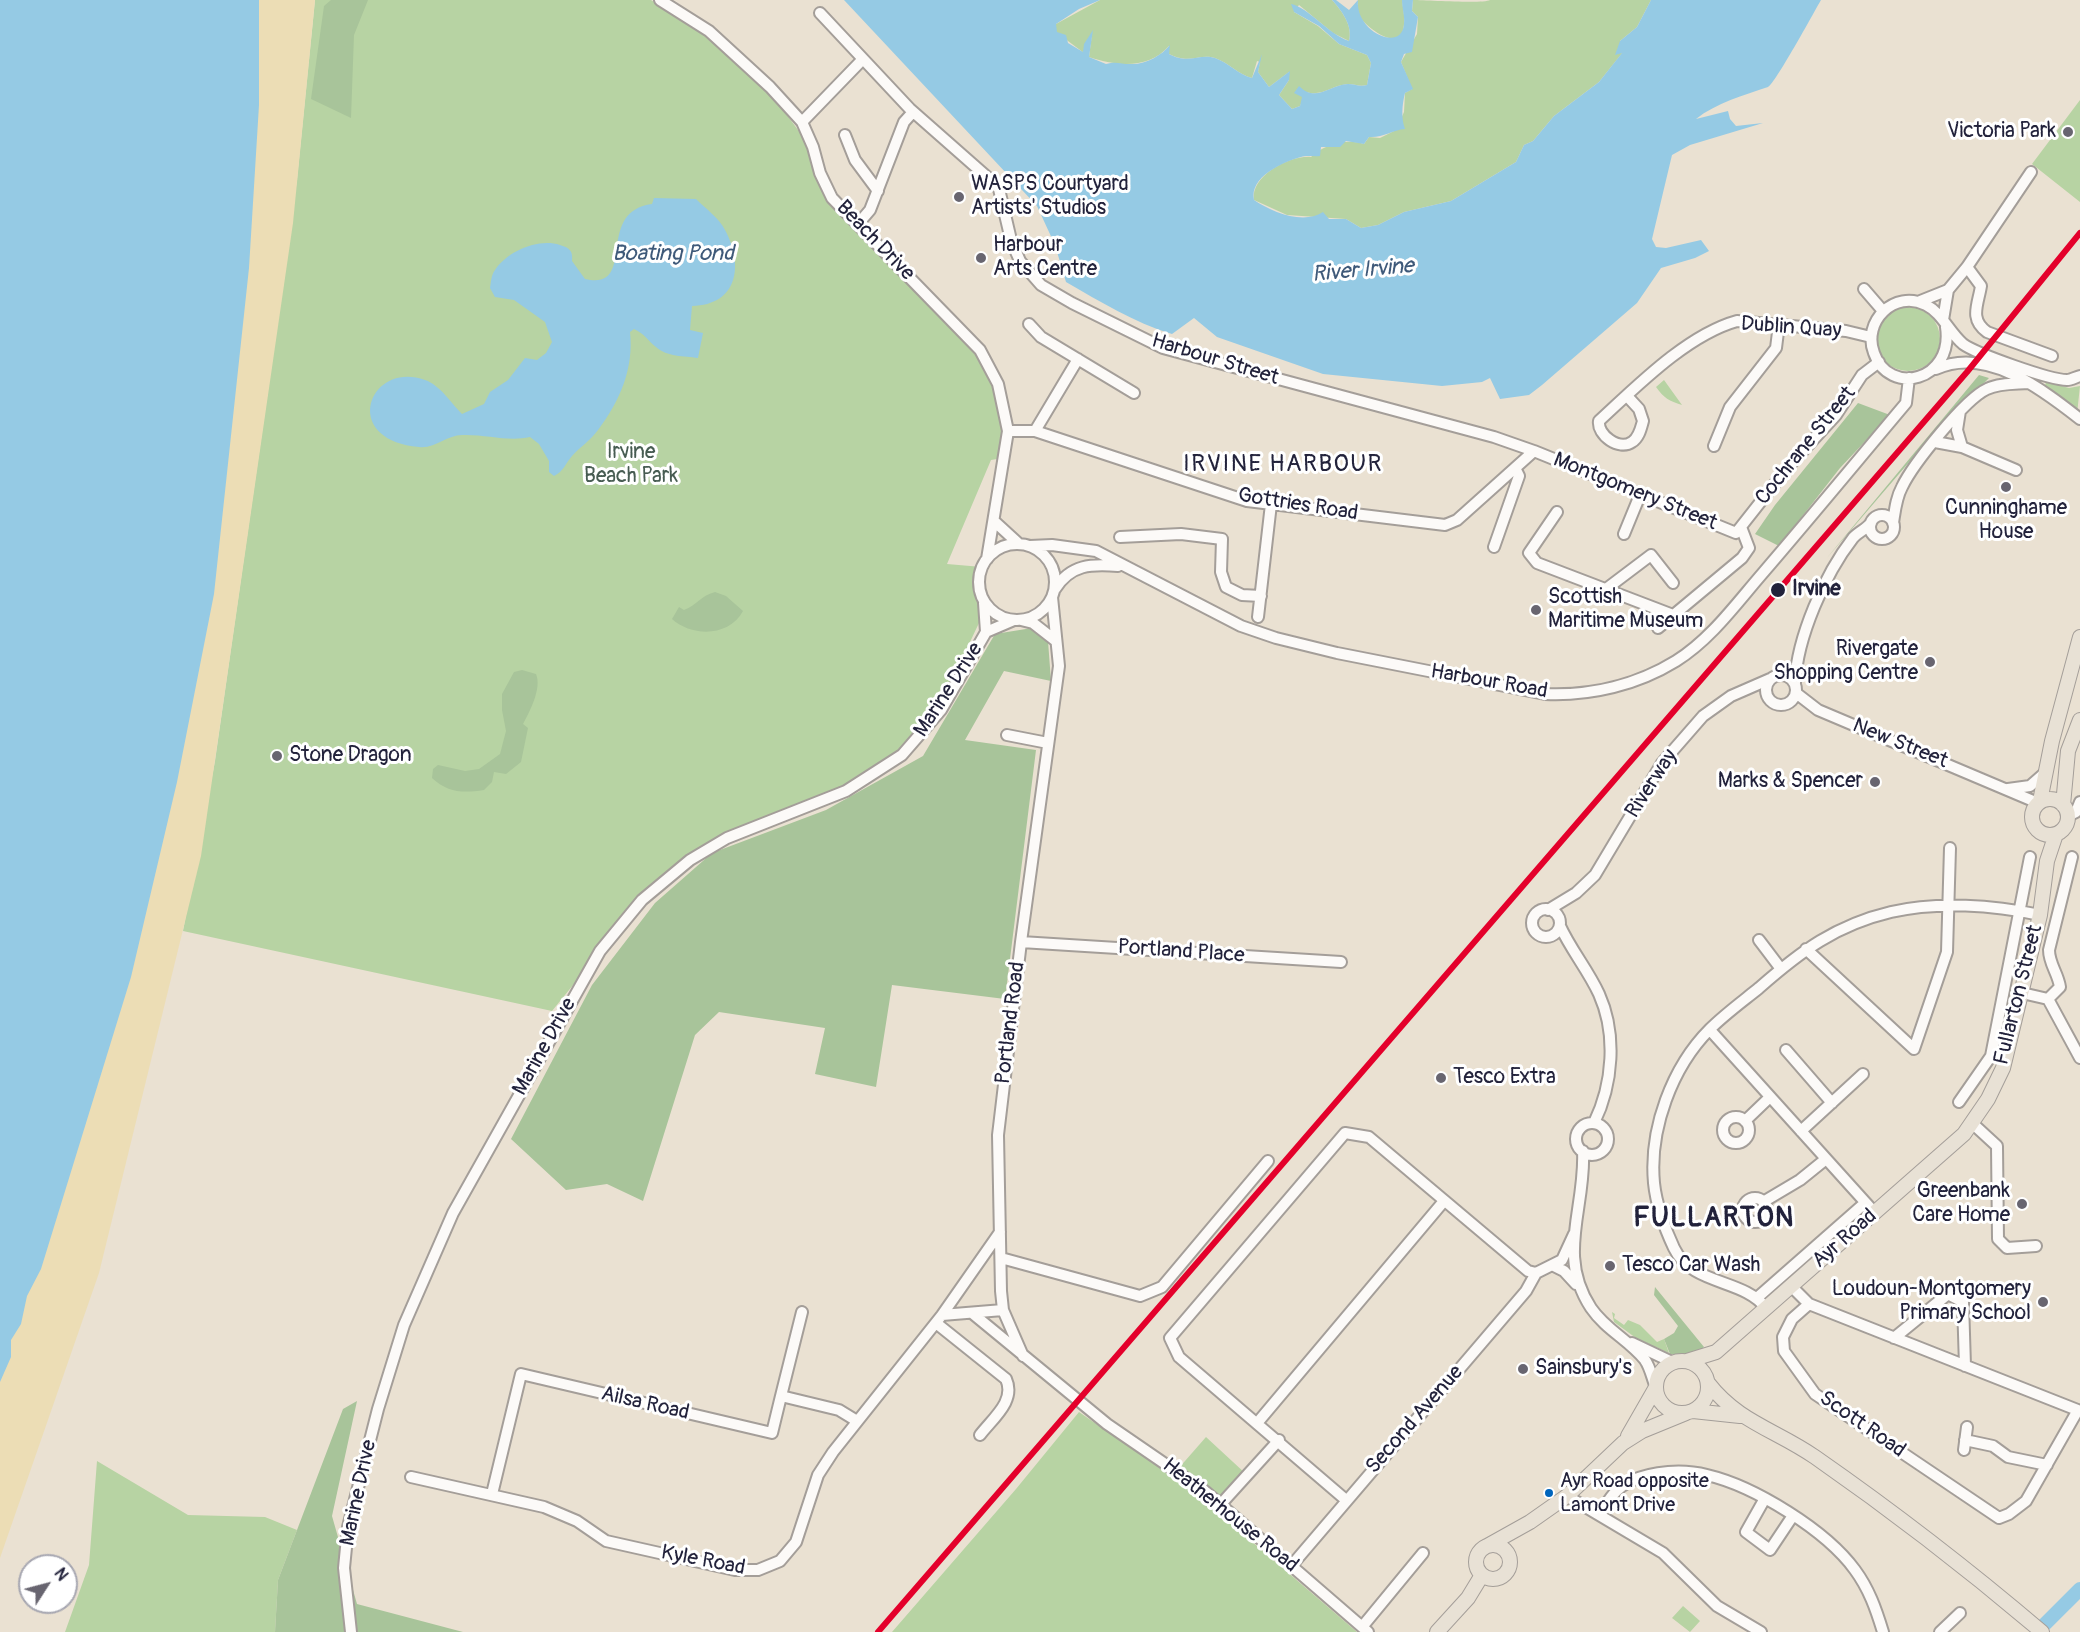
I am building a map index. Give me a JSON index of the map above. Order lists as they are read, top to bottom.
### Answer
{
  "streets": {
    "main road": ["Fullarton Street", "Ayr Road"],
    "street": [
      "Beach Drive",
      "Dublin Quay",
      "Harbour Street",
      "Cochrane Street",
      "Montgomery Street",
      "Gottries Road",
      "Harbour Road",
      "Marine Drive",
      "New Street",
      "Riverway",
      "Portland Place",
      "Portland Road",
      "Ailsa Road",
      "Second Avenue",
      "Scott Road",
      "Heatherhouse Road",
      "Kyle Road"
    ]
  },
  "crossings": [
    ["Beach Drive", "Gottries Road"],
    ["Beach Drive", "Harbour Road"],
    ["Beach Drive", "Marine Drive"],
    ["Beach Drive", "Portland Road"],
    ["Dublin Quay", "Cochrane Street"],
    ["Dublin Quay", "Harbour Road"],
    ["Harbour Street", "Montgomery Street"],
    ["Harbour Street", "Gottries Road"],
    ["Cochrane Street", "Montgomery Street"],
    ["Cochrane Street", "Harbour Road"],
    ["Montgomery Street", "Gottries Road"],
    ["Harbour Road", "Marine Drive"],
    ["Harbour Road", "Portland Road"],
    ["Marine Drive", "Portland Road"],
    ["New Street", "Riverway"],
    ["New Street", "Fullarton Street"],
    ["Portland Place", "Portland Road"],
    ["Fullarton Street", "Ayr Road"],
    ["Portland Road", "Heatherhouse Road"],
    ["Portland Road", "Kyle Road"],
    ["Ailsa Road", "Kyle Road"],
    ["Second Avenue", "Heatherhouse Road"]
  ],
  "districts": ["IRVINE HARBOUR", "FULLARTON"],
  "water": ["Boating Pond", "River Irvine"],
  "parks": ["Irvine Beach Park"],
  "places": [
    "Victoria Park",
    "WASPS Courtyard Artists' Studios",
    "Harbour Arts Centre",
    "Cunninghame House",
    "Irvine",
    "Scottish Maritime Museum",
    "Rivergate Shopping Centre",
    "Stone Dragon",
    "Marks & Spencer",
    "Tesco Extra",
    "Greenbank Care Home",
    "Tesco Car Wash",
    "Loudoun-Montgomery Primary School",
    "Sainsbury's",
    "Ayr Road opposite Lamont Drive"
  ],
  "north": "top right"
}
